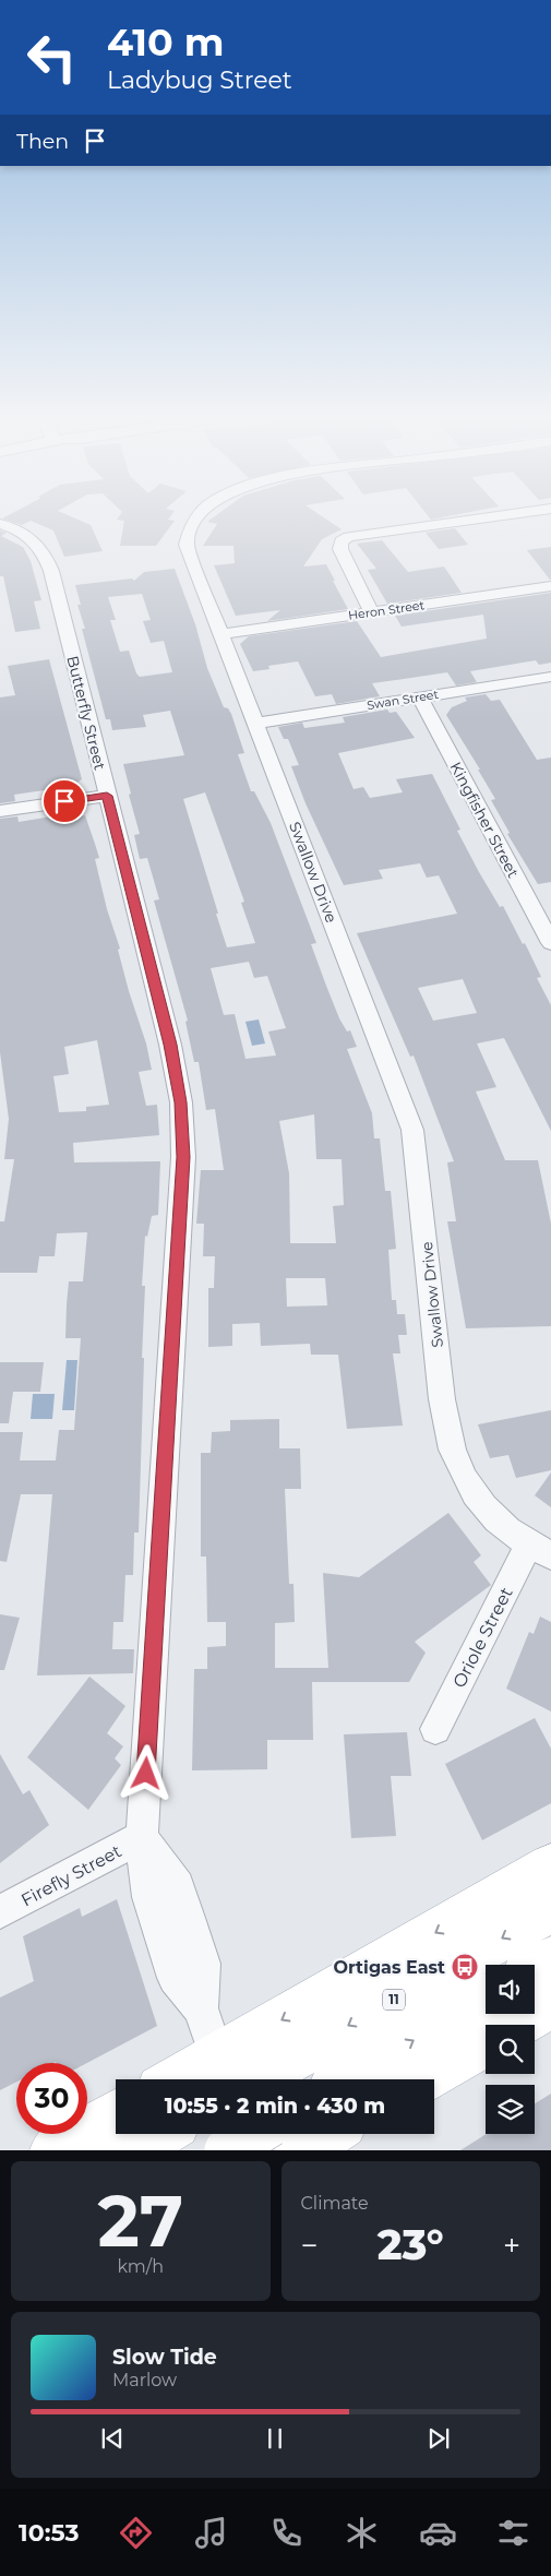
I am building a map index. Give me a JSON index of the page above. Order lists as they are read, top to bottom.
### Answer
{
  "streets": {
    "main road": ["11"],
    "street": [
      "Heron Street",
      "Swan Street",
      "Butterfly Street",
      "Kingfisher Street",
      "Swallow Drive",
      "Oriole Street",
      "Firefly Street"
    ]
  },
  "crossings": [
    ["Heron Street", "Swallow Drive"],
    ["Swan Street", "Kingfisher Street"],
    ["Swan Street", "Swallow Drive"],
    ["Butterfly Street", "Firefly Street"],
    ["Butterfly Street", "11"],
    ["Swallow Drive", "Oriole Street"]
  ],
  "places": {
    "bus stop": ["Ortigas East"]
  },
  "page": {
    "turn": ["410 m", "Ladybug Street"],
    "then": "Then",
    "limit": "30",
    "trip": "10:55 · 2 min · 430 m",
    "tile": [
      ["27", "km/h"],
      "Climate"
    ],
    "heat": ["−", "23°", "+"],
    "song": ["Slow Tide", "Marlow"],
    "tabs": "10:53"
  }
}
